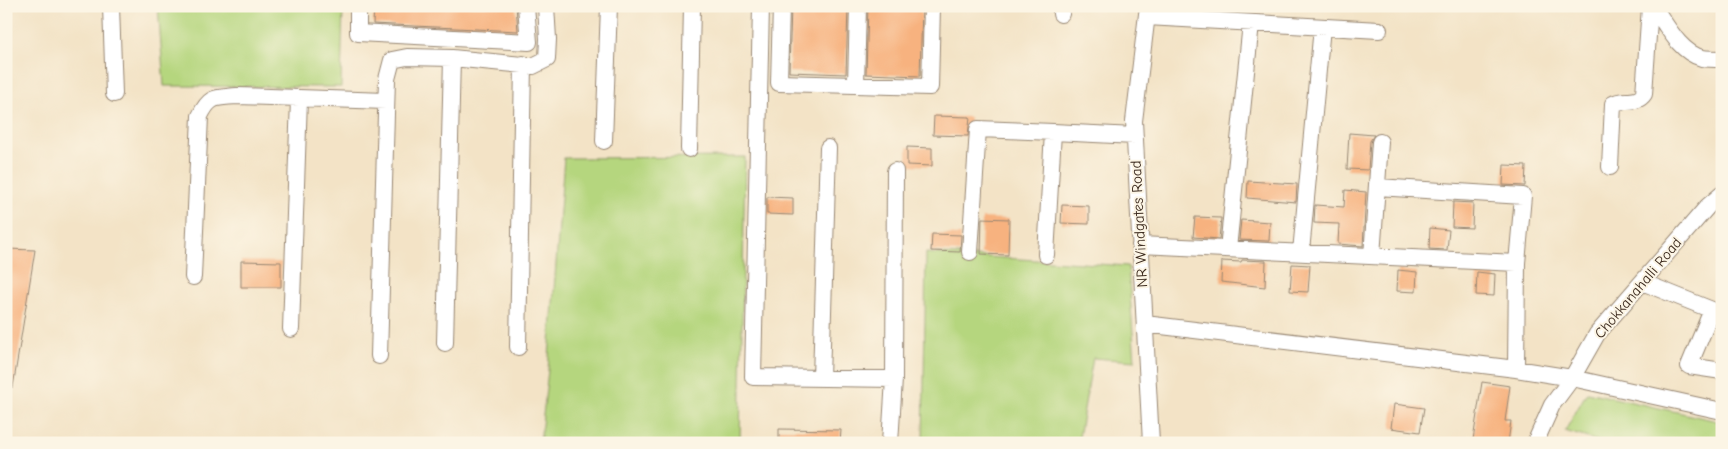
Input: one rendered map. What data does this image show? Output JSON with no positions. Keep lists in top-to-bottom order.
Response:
{
  "streets": {
    "street": ["NR Windgates Road", "Chokkanahalli Road"]
  }
}
